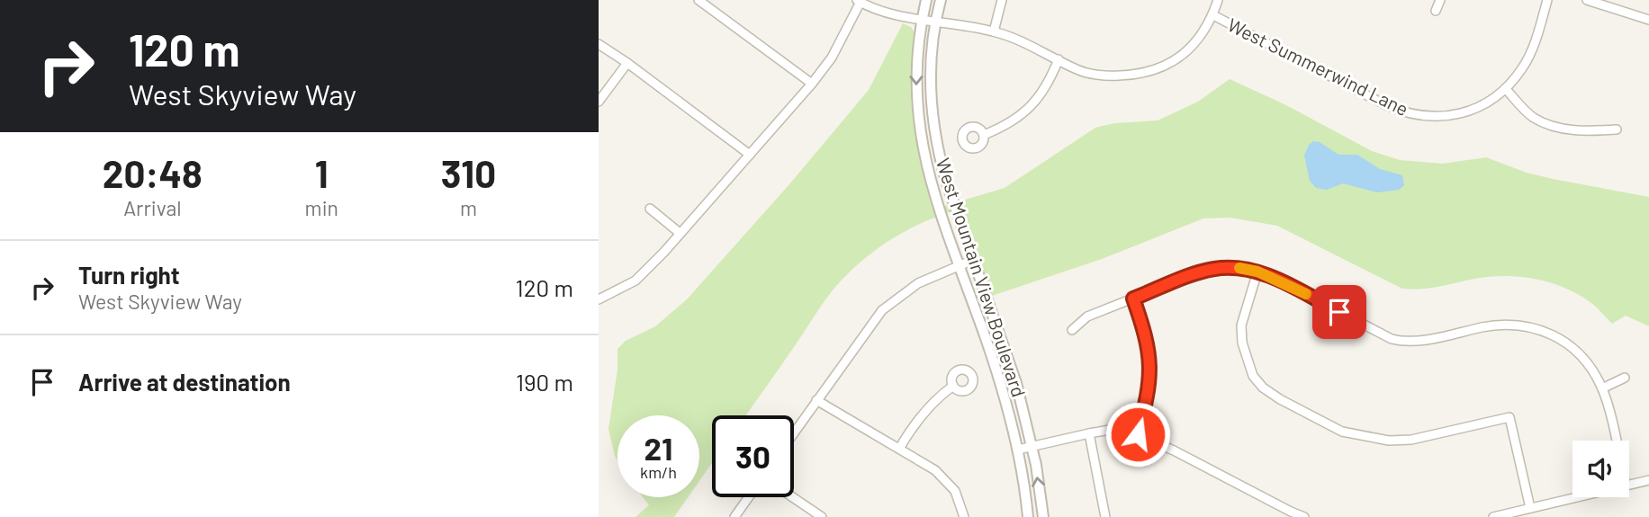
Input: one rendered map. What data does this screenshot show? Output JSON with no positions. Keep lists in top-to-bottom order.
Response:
{
  "streets": {
    "street": ["West Summerwind Lane", "West Mountain View Boulevard"]
  },
  "page": {
    "turn": ["120 m", "West Skyview Way"],
    "eta": [
      "20:48",
      "Arrival",
      "1",
      "min",
      "310",
      "m"
    ],
    "list": [
      {
        "name": "Turn right",
        "note": "West Skyview Way",
        "value": "120 m"
      },
      {
        "name": "Arrive at destination",
        "value": "190 m"
      }
    ],
    "speed": "21 km/h",
    "limit": "30"
  }
}
